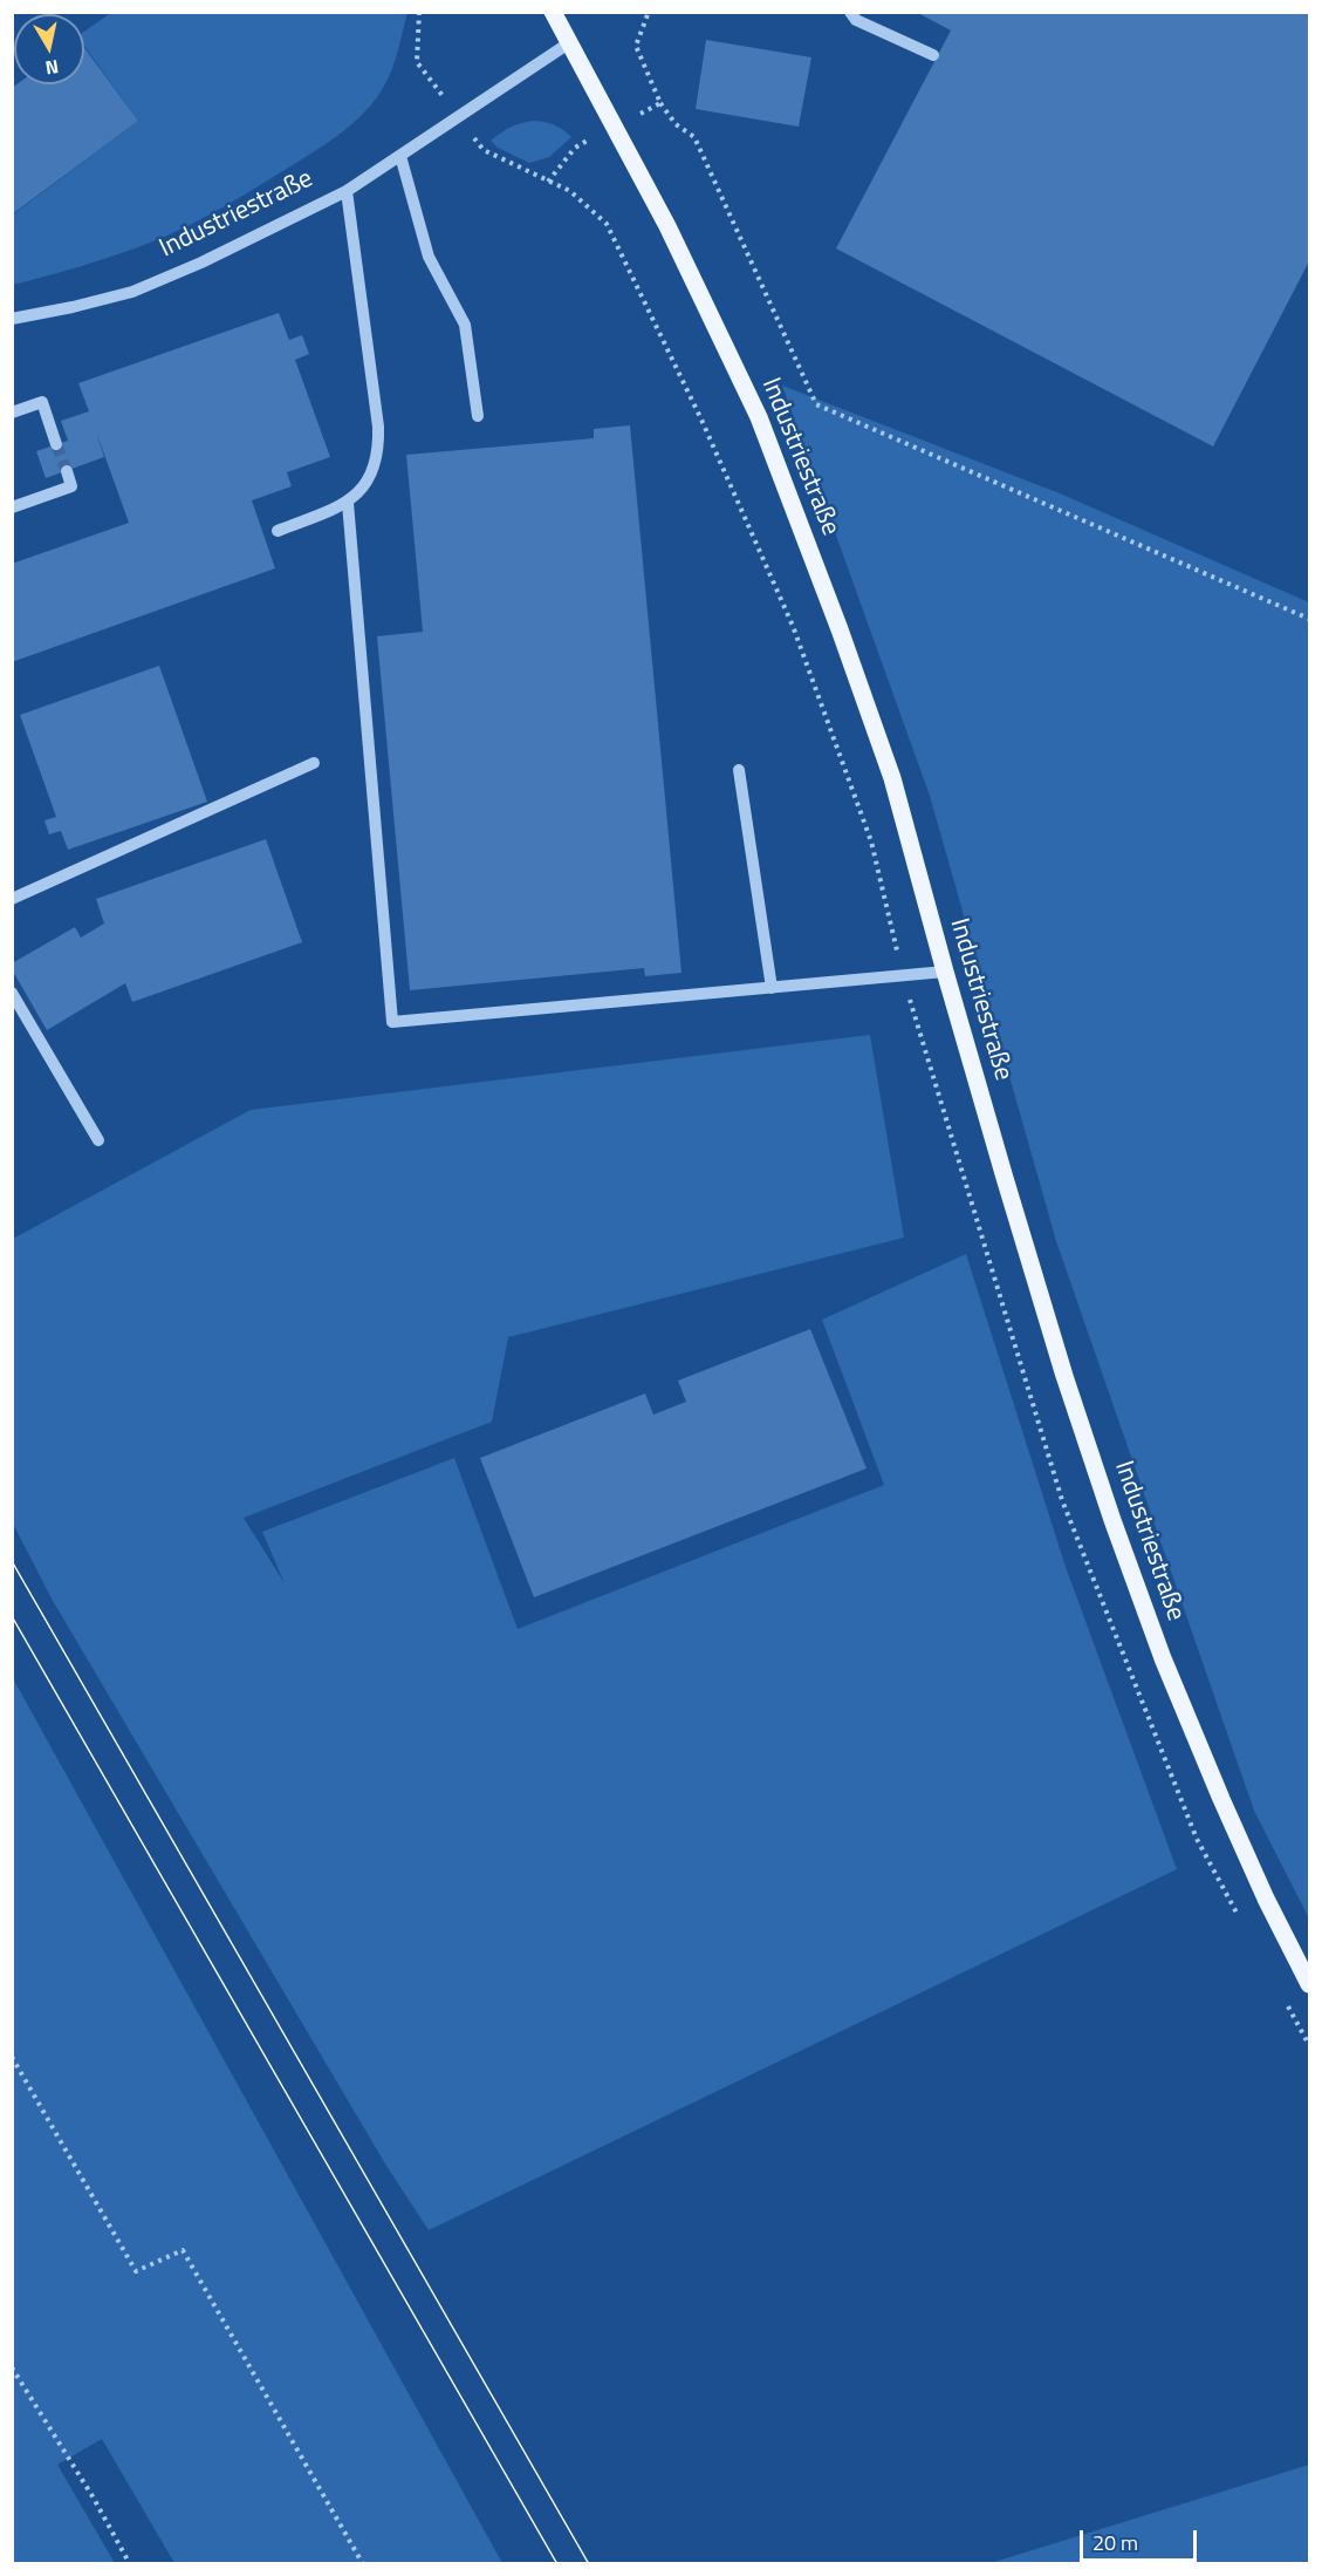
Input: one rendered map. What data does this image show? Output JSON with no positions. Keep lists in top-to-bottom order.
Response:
{
  "streets": {
    "main road": ["Industriestraße"]
  },
  "scale_bar": "20 m",
  "north": "bottom"
}
